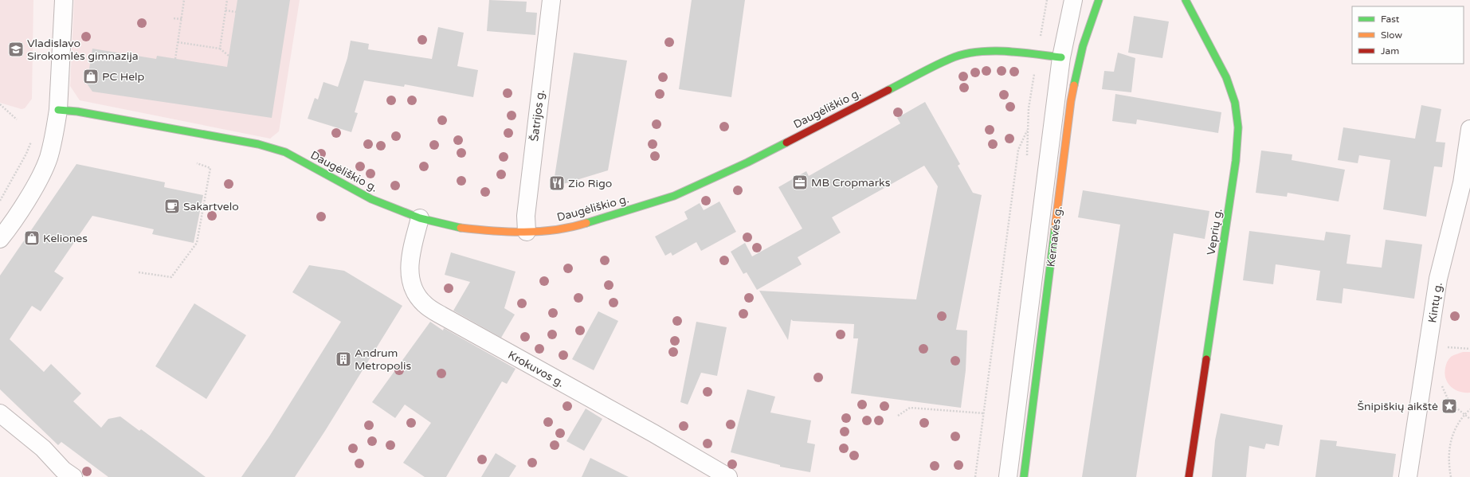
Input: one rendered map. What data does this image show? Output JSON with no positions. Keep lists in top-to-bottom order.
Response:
{
  "streets": {
    "street": [
      "Daugėliškio g.",
      "Šatrijos g.",
      "Veprių g.",
      "Kernavės g.",
      "Kintų g.",
      "Krokuvos g."
    ]
  },
  "crossings": [
    ["Daugėliškio g.", "Šatrijos g."],
    ["Daugėliškio g.", "Kernavės g."],
    ["Daugėliškio g.", "Krokuvos g."]
  ],
  "places": {
    "school or university": ["Vladislavo Sirokomlės gimnazija"],
    "shop": ["PC Help", "Keliones"],
    "office": ["MB Cropmarks"],
    "restaurant": ["Zio Rigo"],
    "cafe": ["Sakartvelo"],
    "building": ["Andrum Metropolis"],
    "place": ["Šnipiškių aikštė"]
  },
  "legend": ["Fast", "Slow", "Jam"]
}
